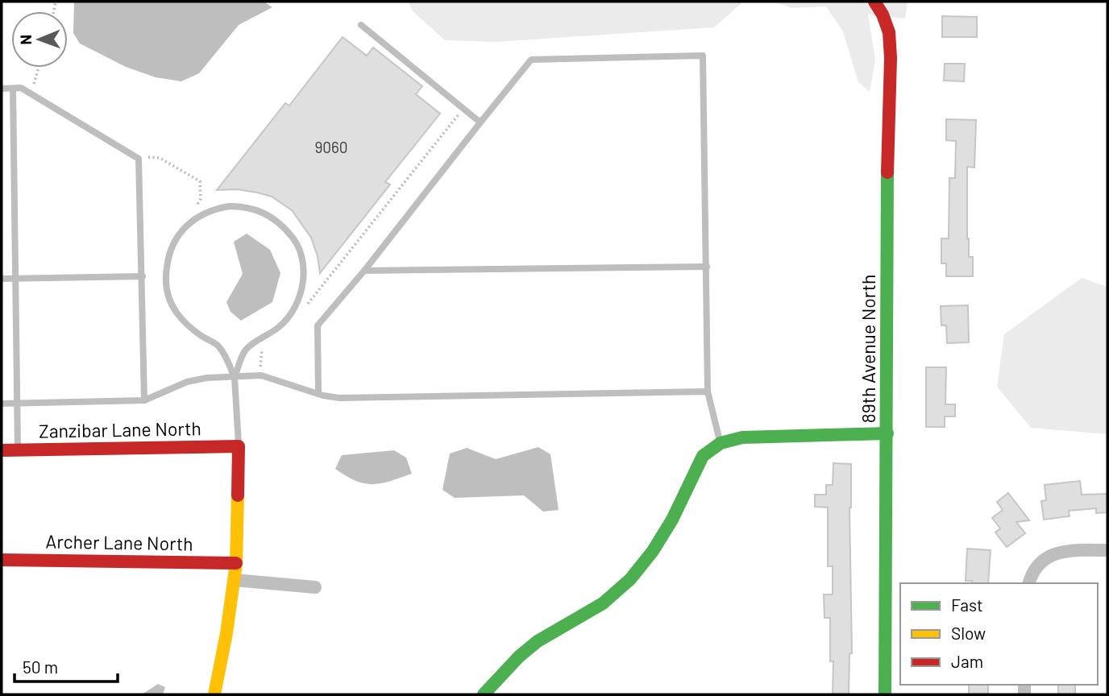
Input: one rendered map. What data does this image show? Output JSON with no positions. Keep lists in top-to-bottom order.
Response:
{
  "streets": {
    "street": ["89th Avenue North", "Zanzibar Lane North", "Archer Lane North"]
  },
  "house_numbers": ["9060"],
  "legend": ["Fast", "Slow", "Jam"],
  "scale_bar": "50 m",
  "north": "left"
}
